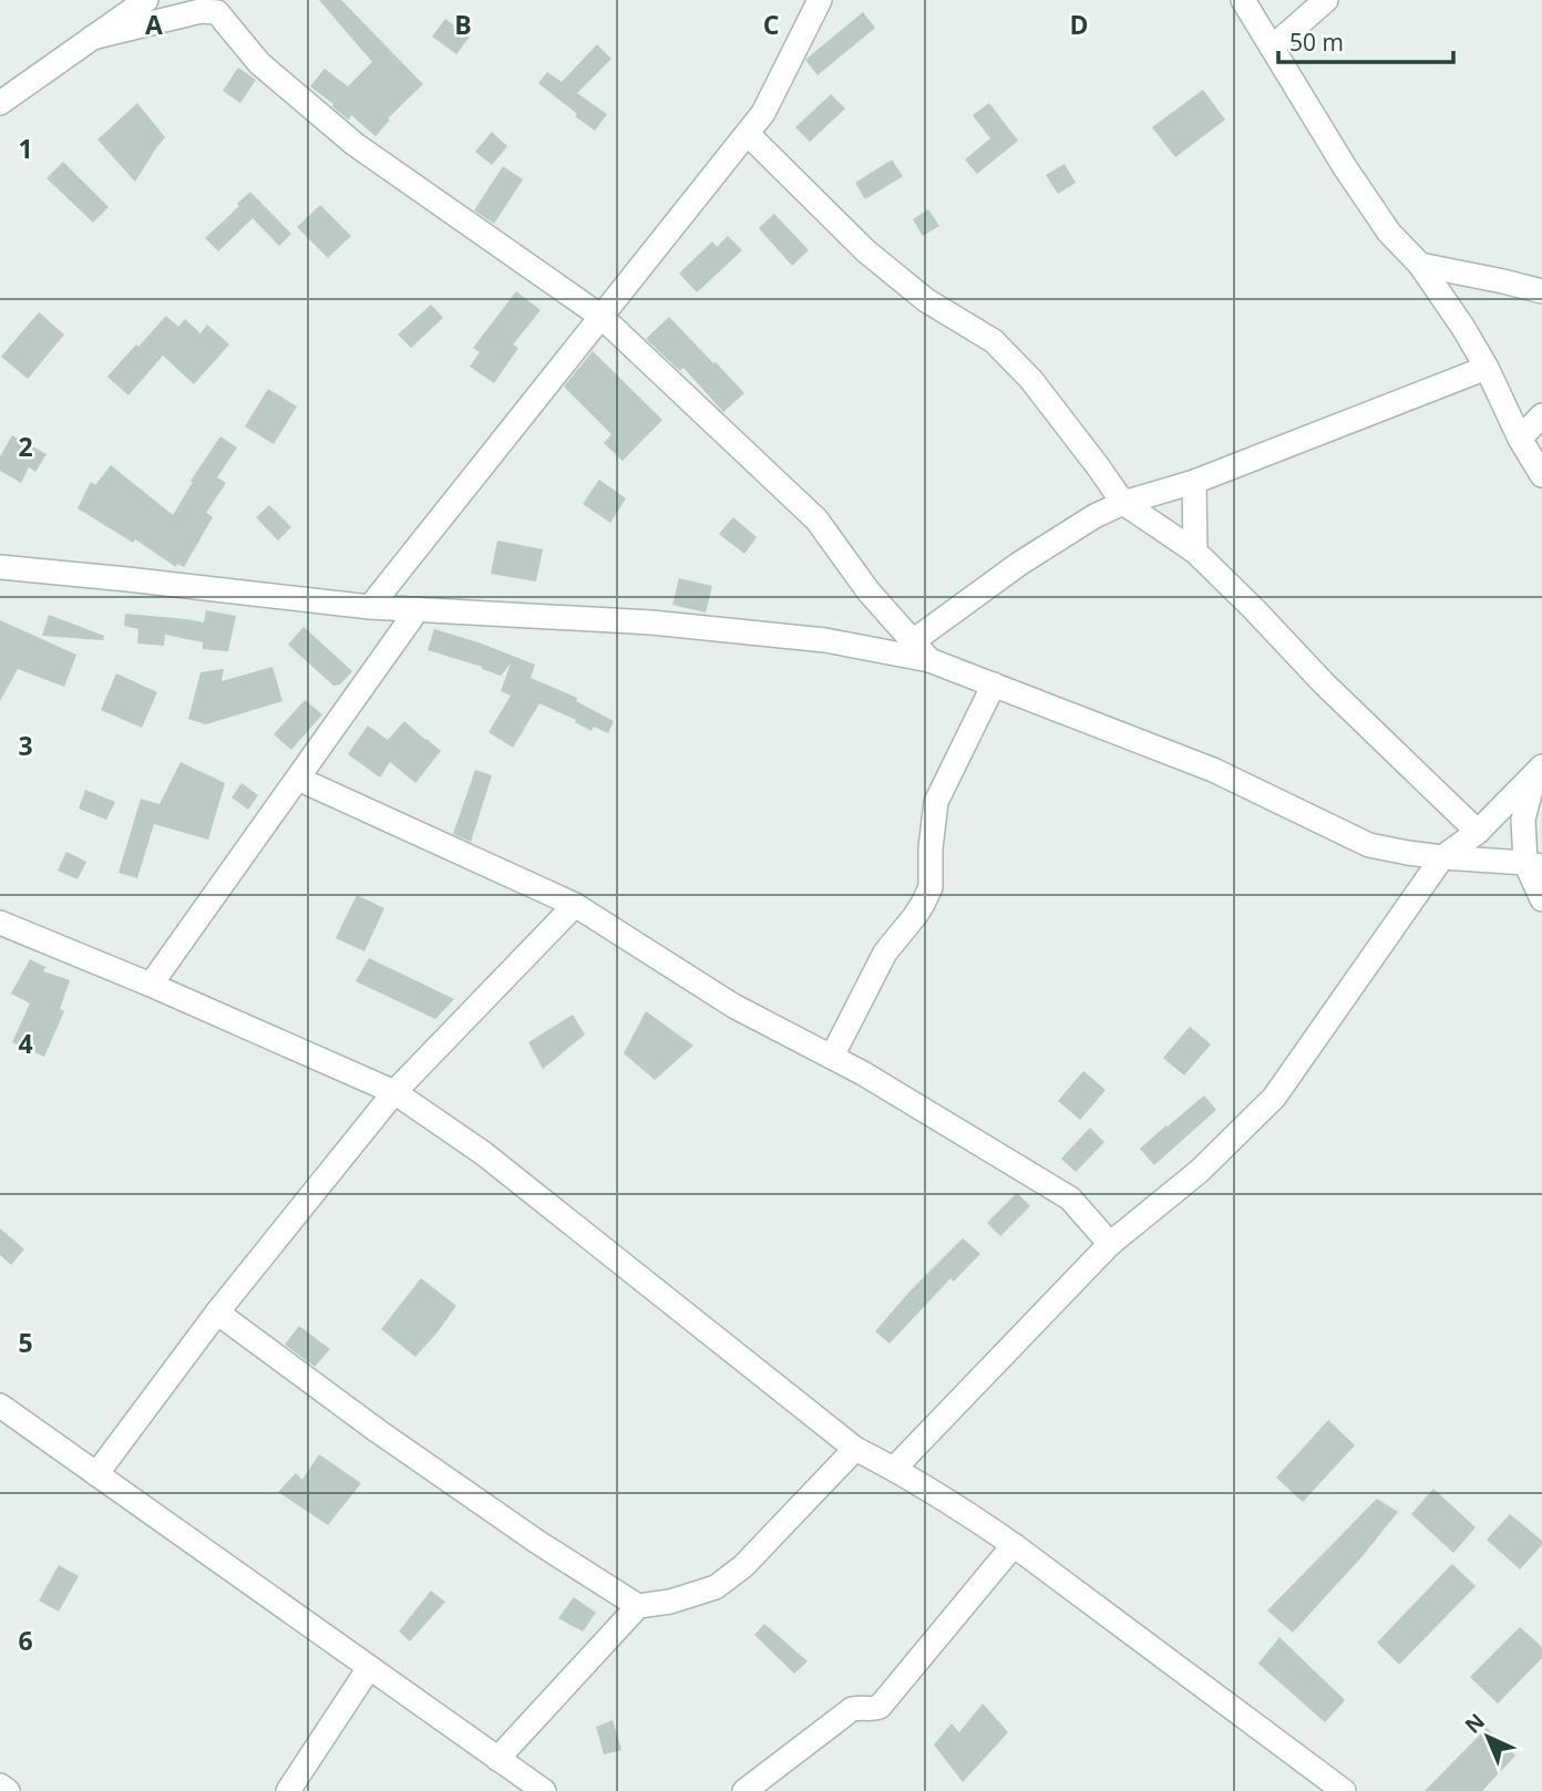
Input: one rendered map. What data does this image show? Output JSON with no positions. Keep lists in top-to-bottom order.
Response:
{
  "scale_bar": "50 m",
  "north": "top left",
  "grid": {
    "columns": [
      "A",
      "B",
      "C",
      "D"
    ],
    "rows": [
      "1",
      "2",
      "3",
      "4",
      "5",
      "6"
    ]
  }
}
